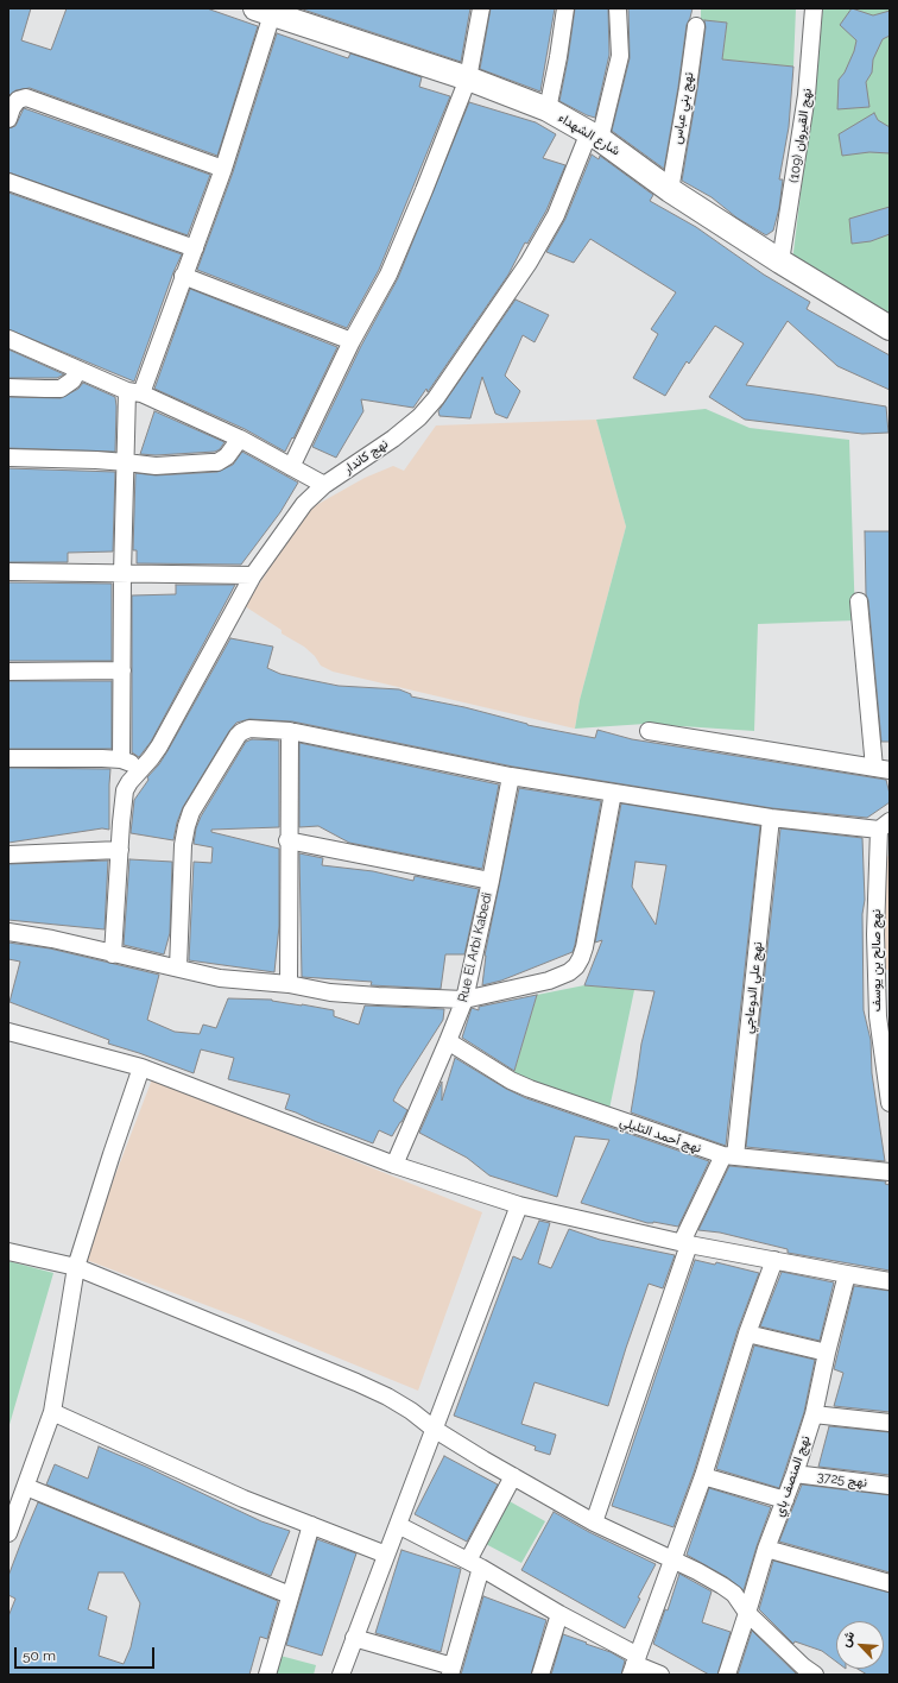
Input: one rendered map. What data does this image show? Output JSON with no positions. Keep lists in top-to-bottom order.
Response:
{
  "streets": {
    "street": [
      "نهج بني عباس",
      "شارع الشهداء",
      "نهج القيروان (109)",
      "نهج كاندار",
      "Rue El Arbi Kabedi",
      "نهج صالح بن يوسف",
      "نهج علي الدوعاجي",
      "نهج أحمد التليلي",
      "نهج المنصف باي",
      "نهج 3725"
    ]
  },
  "crossings": [
    ["نهج بني عباس", "شارع الشهداء"],
    ["شارع الشهداء", "نهج القيروان (109)"],
    ["شارع الشهداء", "نهج كاندار"],
    ["Rue El Arbi Kabedi", "نهج أحمد التليلي"],
    ["نهج علي الدوعاجي", "نهج أحمد التليلي"],
    ["نهج المنصف باي", "نهج 3725"]
  ],
  "scale_bar": "50 m",
  "north": "top left"
}
